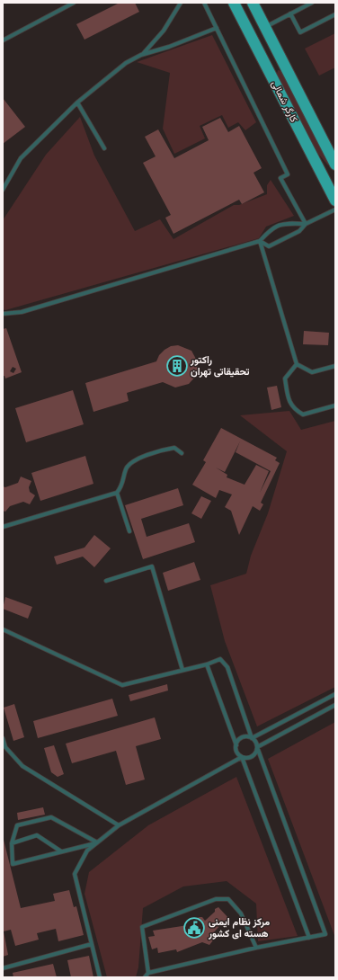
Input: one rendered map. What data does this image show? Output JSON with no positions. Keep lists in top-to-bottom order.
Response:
{
  "streets": {
    "main road": ["کارگر شمالی"]
  },
  "places": {
    "building": ["راکتور تحقیقاتی تهران"],
    "public building": ["مرکز نظام ایمنی هسته ای کشور"]
  }
}
